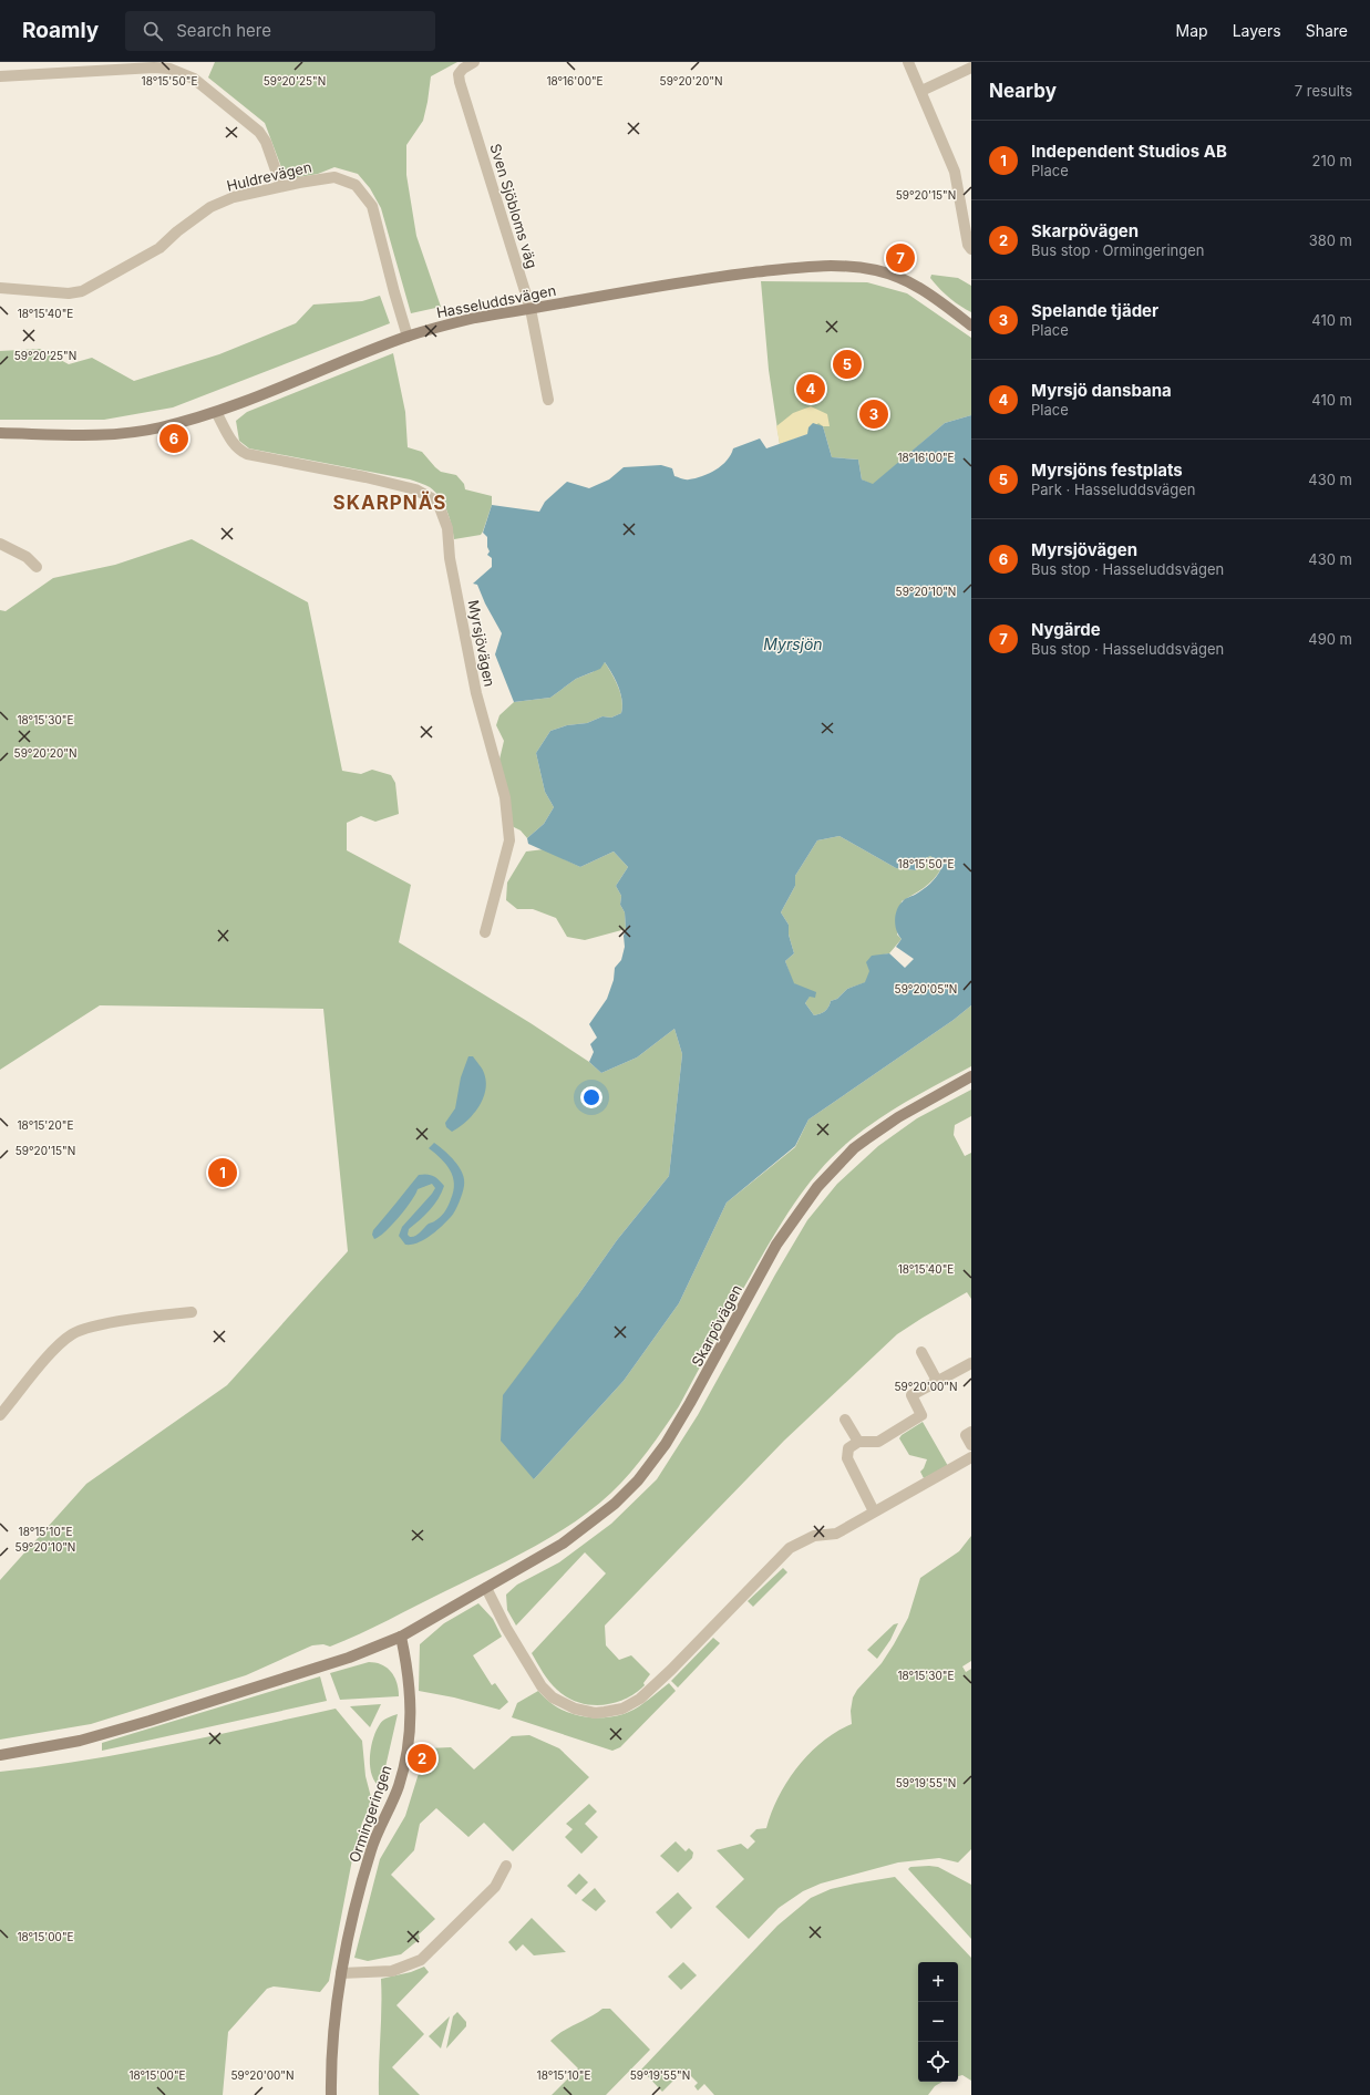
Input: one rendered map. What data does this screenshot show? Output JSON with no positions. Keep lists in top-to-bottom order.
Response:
{
  "streets": {
    "street": [
      "Huldrevägen",
      "Sven Sjöbloms väg",
      "Hasseluddsvägen",
      "Myrsjövägen",
      "Skarpövägen",
      "Ormingeringen"
    ]
  },
  "crossings": [
    ["Huldrevägen", "Hasseluddsvägen"],
    ["Sven Sjöbloms väg", "Hasseluddsvägen"],
    ["Hasseluddsvägen", "Myrsjövägen"],
    ["Skarpövägen", "Ormingeringen"]
  ],
  "districts": ["SKARPNÄS"],
  "water": ["Myrsjön"],
  "page": {
    "header": "Roamly",
    "search": "Search here",
    "nav": ["Map", "Layers", "Share"],
    "heading": ["Nearby", "7 results"],
    "list": [
      {
        "mark": "1",
        "name": "Independent Studios AB",
        "note": "Place",
        "value": "210 m"
      },
      {
        "mark": "2",
        "name": "Skarpövägen",
        "note": "Bus stop · Ormingeringen",
        "value": "380 m"
      },
      {
        "mark": "3",
        "name": "Spelande tjäder",
        "note": "Place",
        "value": "410 m"
      },
      {
        "mark": "4",
        "name": "Myrsjö dansbana",
        "note": "Place",
        "value": "410 m"
      },
      {
        "mark": "5",
        "name": "Myrsjöns festplats",
        "note": "Park · Hasseluddsvägen",
        "value": "430 m"
      },
      {
        "mark": "6",
        "name": "Myrsjövägen",
        "note": "Bus stop · Hasseluddsvägen",
        "value": "430 m"
      },
      {
        "mark": "7",
        "name": "Nygärde",
        "note": "Bus stop · Hasseluddsvägen",
        "value": "490 m"
      }
    ],
    "pins": [
      "7",
      "5",
      "4",
      "3",
      "6",
      "1",
      "2"
    ],
    "map_buttons": ["+", "−"]
  },
  "coordinates": [
    "18°15'50\"E",
    "59°20'25\"N",
    "18°16'00\"E",
    "59°20'20\"N",
    "59°20'15\"N",
    "18°15'40\"E",
    "59°20'10\"N",
    "18°15'30\"E",
    "59°20'05\"N",
    "18°15'20\"E",
    "59°20'00\"N",
    "18°15'10\"E",
    "59°19'55\"N",
    "18°15'00\"E"
  ]
}
